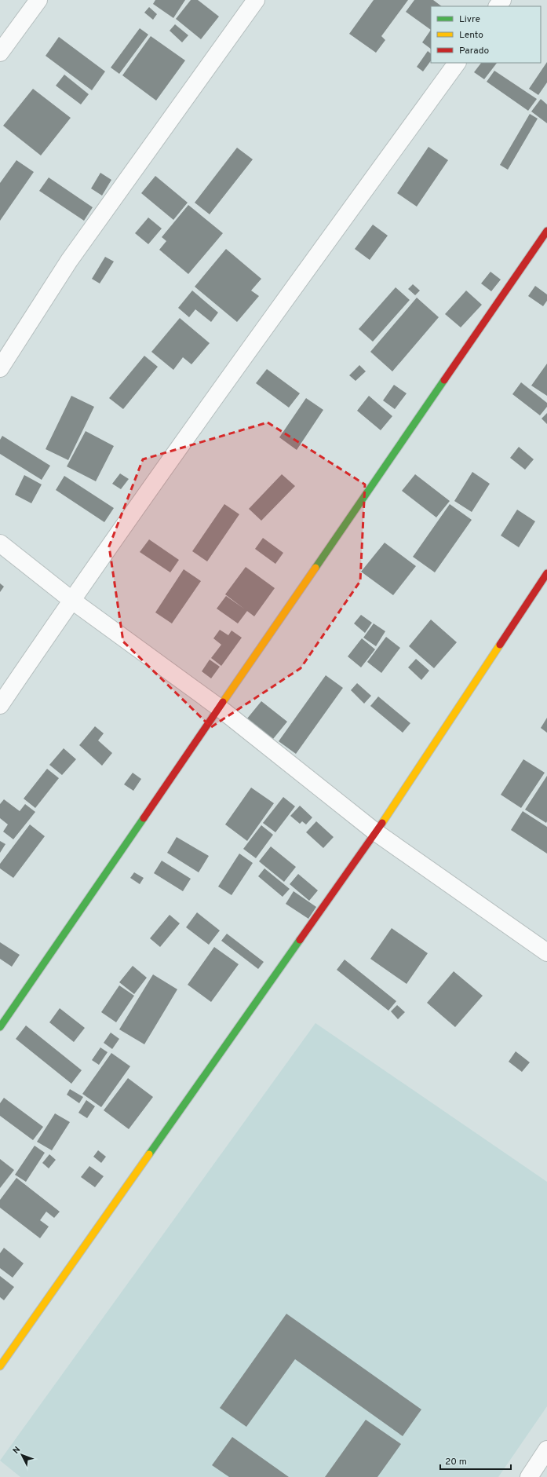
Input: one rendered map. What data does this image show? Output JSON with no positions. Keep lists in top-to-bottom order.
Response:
{
  "legend": ["Livre", "Lento", "Parado"],
  "scale_bar": "20 m",
  "north": "top left"
}
